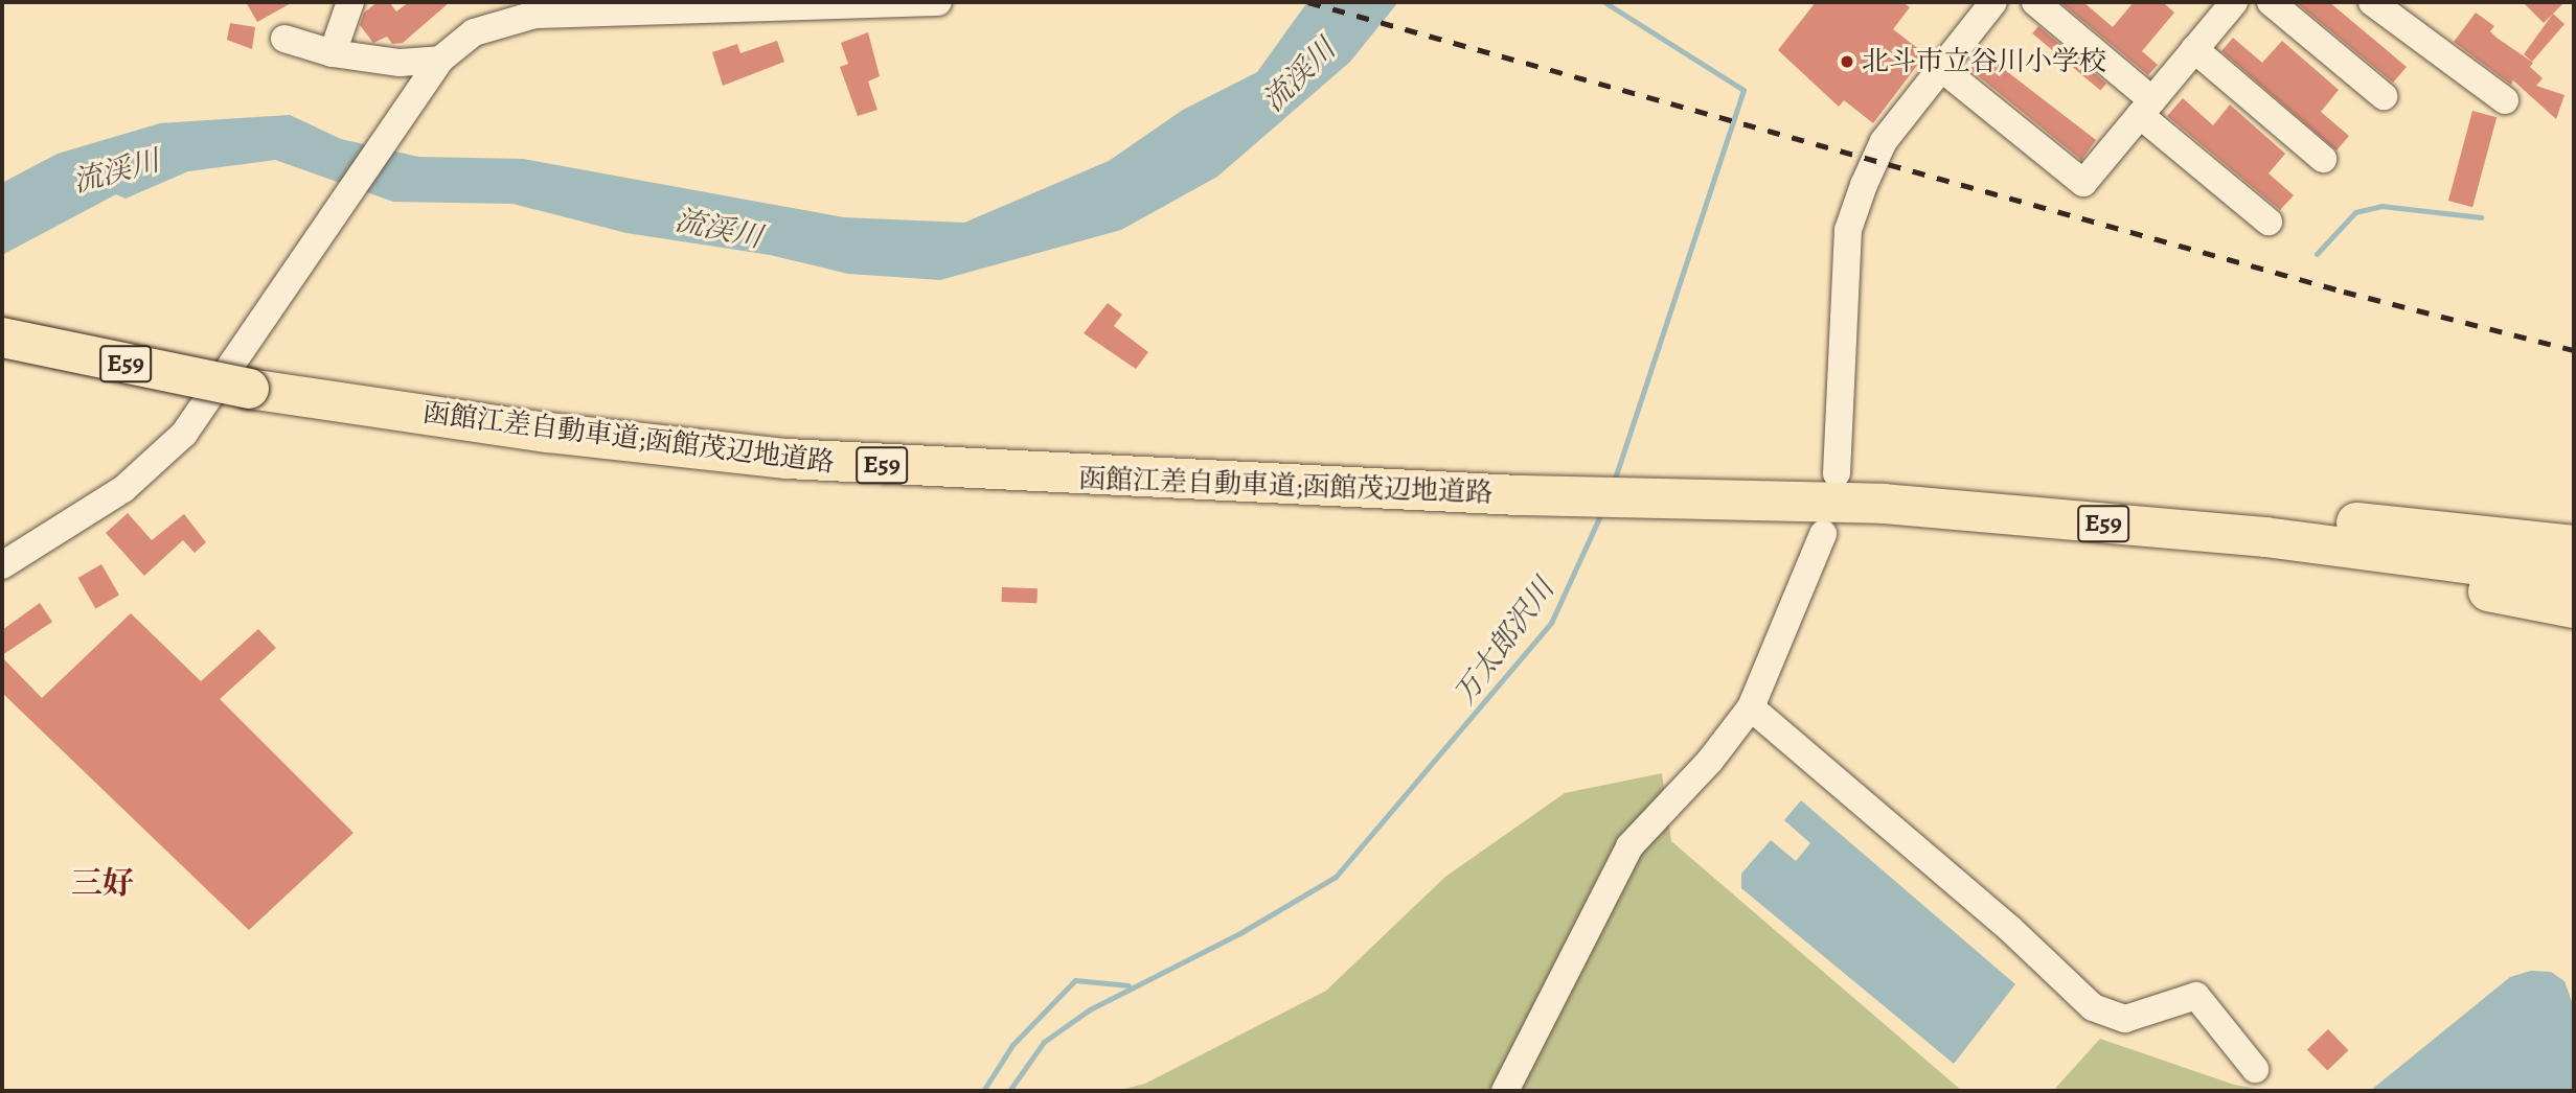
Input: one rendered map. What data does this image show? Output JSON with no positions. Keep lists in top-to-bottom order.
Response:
{
  "streets": {
    "highway": ["E59", "函館江差自動車道;函館茂辺地道路"]
  },
  "districts": ["三好"],
  "water": ["流渓川", "万太郎沢川"],
  "places": ["北斗市立谷川小学校"]
}
